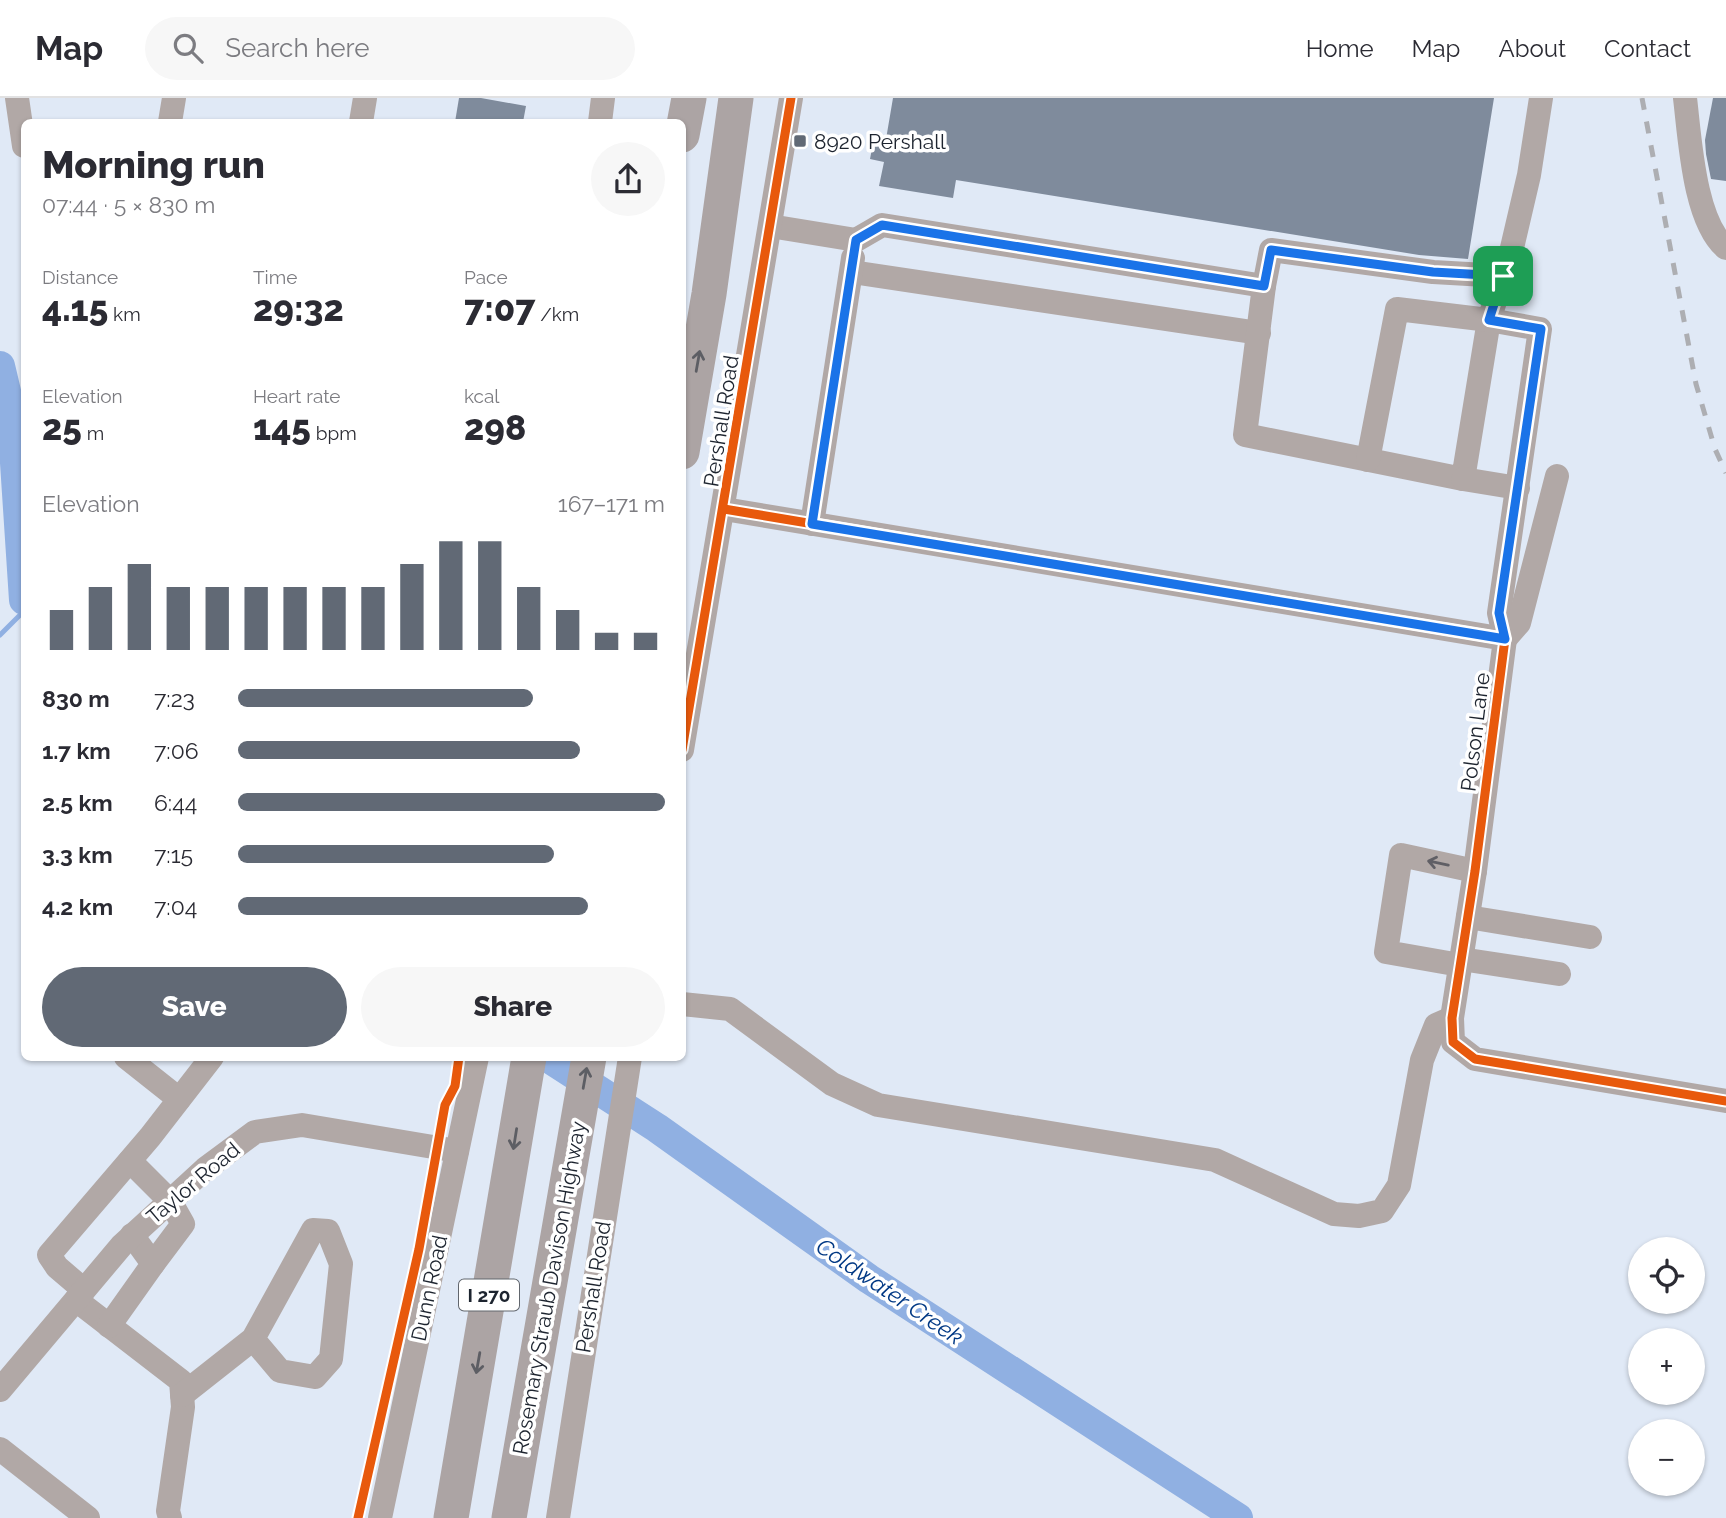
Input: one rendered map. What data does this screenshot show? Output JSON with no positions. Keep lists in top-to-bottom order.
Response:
{
  "streets": {
    "highway": ["Rosemary Straub Davison Highway", "I 270"],
    "street": [
      "Pershall Road",
      "Polson Lane",
      "Taylor Road",
      "Dunn Road"
    ]
  },
  "crossings": [
    ["Taylor Road", "Dunn Road"]
  ],
  "water": ["Coldwater Creek"],
  "places": {
    "transit": ["8920 Pershall"]
  },
  "page": {
    "header": "Map",
    "search": "Search here",
    "nav": [
      "Home",
      "Map",
      "About",
      "Contact"
    ],
    "heading": ["Morning run", "07:44 · 5 × 830 m"],
    "stats": [
      ["Distance", "4.15 km"],
      ["Time", "29:32"],
      ["Pace", "7:07 /km"],
      ["Elevation", "25 m"],
      ["Heart rate", "145 bpm"],
      ["kcal", "298"]
    ],
    "chart": ["Elevation", "167–171 m"],
    "list": [
      {
        "name": "830 m",
        "note": "7:23"
      },
      {
        "name": "1.7 km",
        "note": "7:06"
      },
      {
        "name": "2.5 km",
        "note": "6:44"
      },
      {
        "name": "3.3 km",
        "note": "7:15"
      },
      {
        "name": "4.2 km",
        "note": "7:04"
      }
    ],
    "buttons": ["Save", "Share"],
    "map_buttons": ["+", "−"]
  }
}
